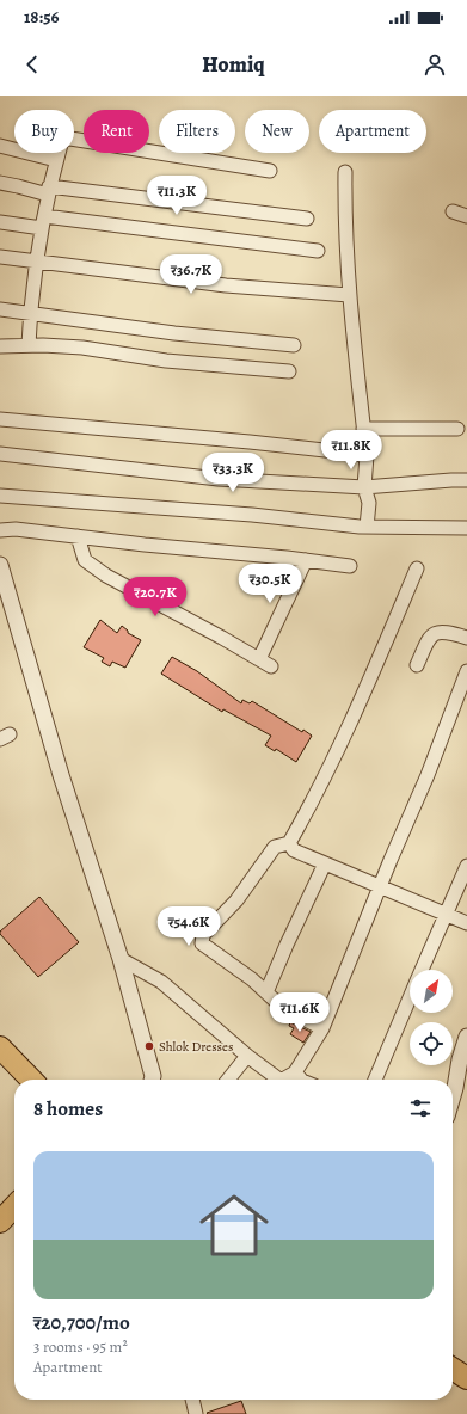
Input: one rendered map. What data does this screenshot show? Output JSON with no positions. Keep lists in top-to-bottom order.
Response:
{
  "places": ["Shlok Dresses"],
  "north": "top right",
  "page": {
    "status": "18:56",
    "header": "Homiq",
    "chip": [
      "Buy",
      "Rent",
      "Filters",
      "New",
      "Apartment"
    ],
    "price": [
      "₹11.3K",
      "₹36.7K",
      "₹11.8K",
      "₹33.3K",
      "₹30.5K",
      "₹20.7K",
      "₹54.6K",
      "₹11.6K"
    ],
    "heading": "8 homes",
    "list": [
      {
        "name": "₹20,700/mo",
        "note": "3 rooms · 95 m² · Apartment"
      }
    ]
  }
}
